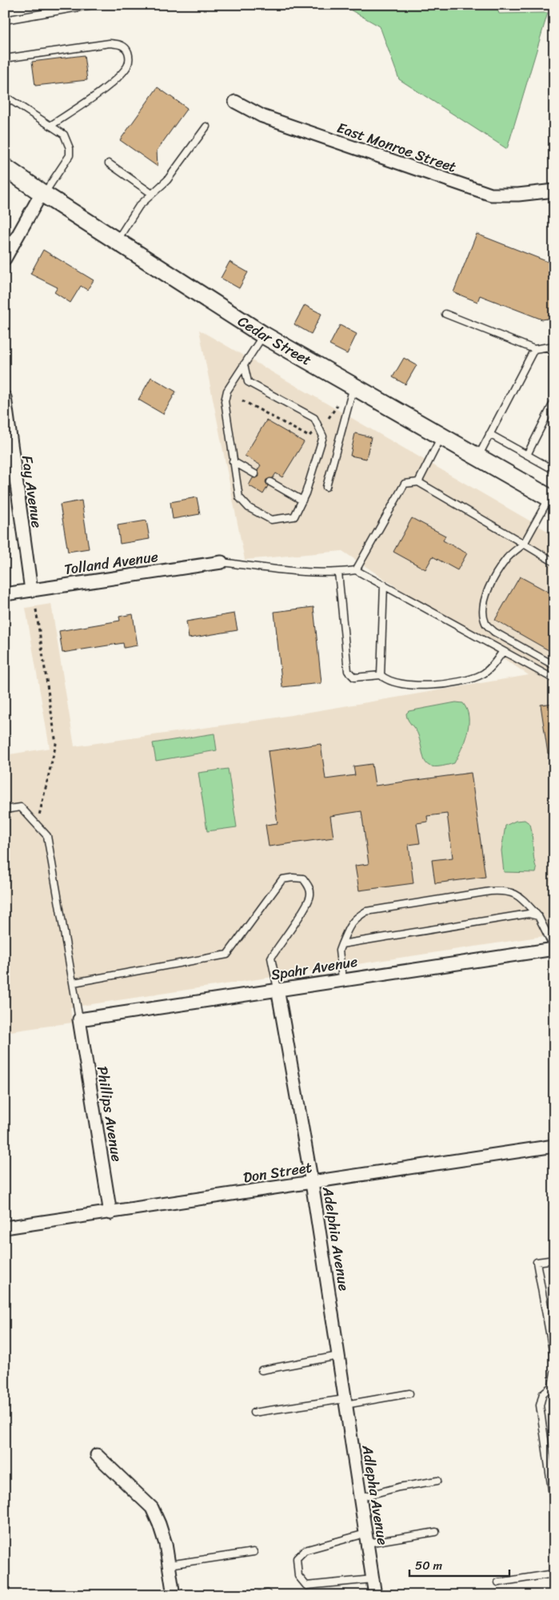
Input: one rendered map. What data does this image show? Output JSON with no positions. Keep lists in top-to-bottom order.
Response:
{
  "streets": {
    "main road": ["Cedar Street"],
    "street": [
      "East Monroe Street",
      "Fay Avenue",
      "Tolland Avenue",
      "Spahr Avenue",
      "Phillips Avenue",
      "Don Street",
      "Adelphia Avenue",
      "Adlepha Avenue"
    ]
  },
  "crossings": [
    ["Fay Avenue", "Tolland Avenue"],
    ["Spahr Avenue", "Phillips Avenue"],
    ["Spahr Avenue", "Adelphia Avenue"],
    ["Phillips Avenue", "Don Street"],
    ["Don Street", "Adelphia Avenue"],
    ["Adelphia Avenue", "Adlepha Avenue"]
  ],
  "scale_bar": "50 m"
}
